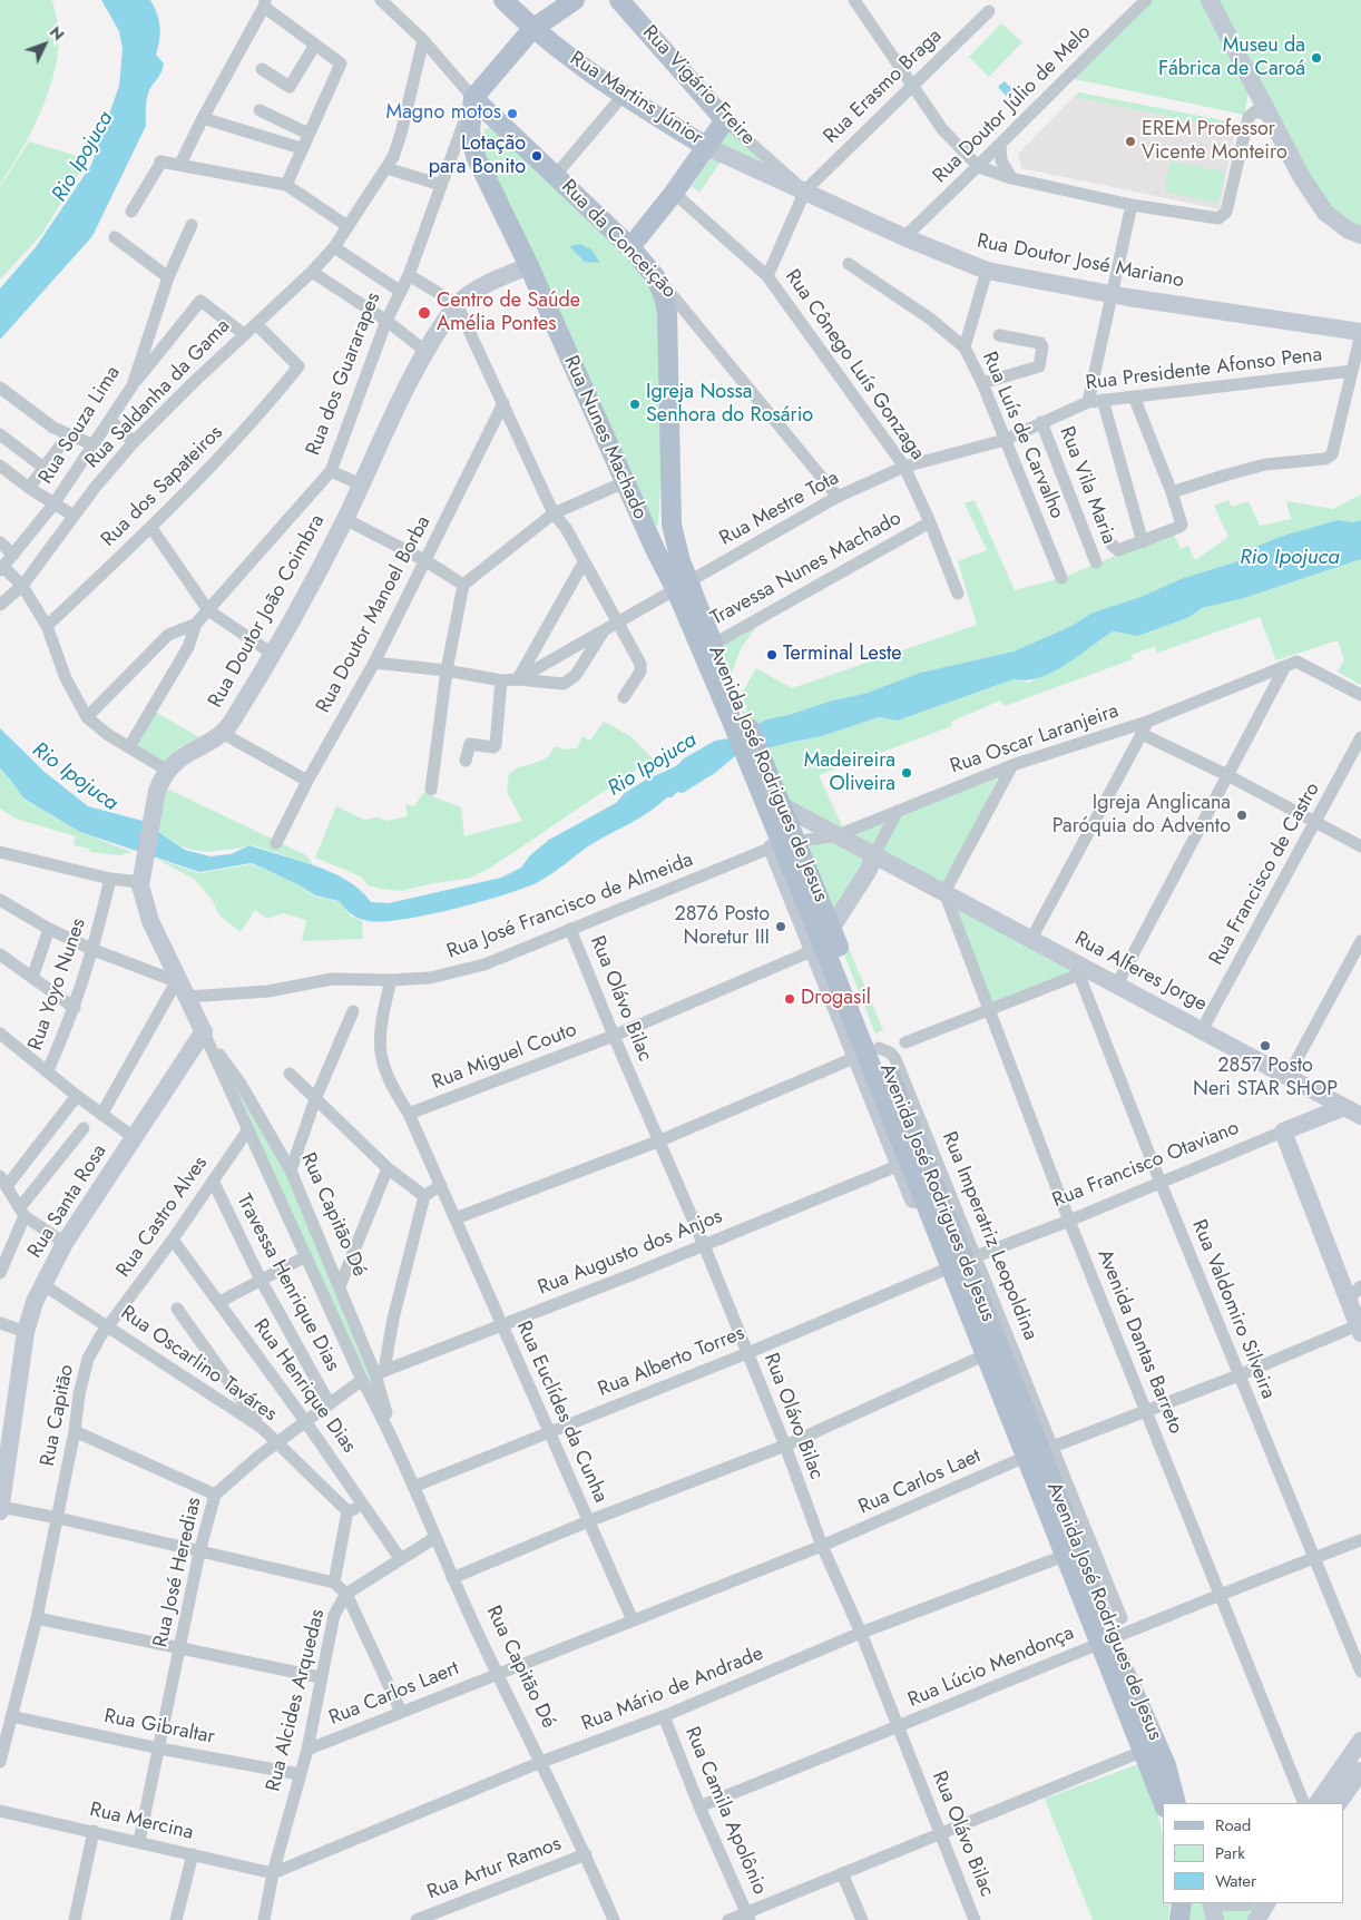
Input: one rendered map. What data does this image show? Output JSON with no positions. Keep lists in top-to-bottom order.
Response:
{
  "streets": {
    "main road": [
      "Rua Vigário Freire",
      "Rua Martins Júnior",
      "Rua da Conceição",
      "Rua Nunes Machado",
      "Avenida José Rodrigues de Jesus"
    ],
    "street": [
      "Rua Erasmo Braga",
      "Rua Doutor Júlio de Melo",
      "Rua Doutor José Mariano",
      "Rua Cônego Luís Gonzaga",
      "Rua Presidente Afonso Pena",
      "Rua dos Guararapes",
      "Rua Saldanha da Gama",
      "Rua Souza Lima",
      "Rua Luís de Carvalho",
      "Rua Vila Maria",
      "Rua dos Sapateiros",
      "Rua Mestre Tota",
      "Travessa Nunes Machado",
      "Rua Doutor João Coimbra",
      "Rua Doutor Manoel Borba",
      "Rua Oscar Laranjeira",
      "Rua Francisco de Castro",
      "Rua José Francisco de Almeida",
      "Rua Alferes Jorge",
      "Rua Yoyo Nunes",
      "Rua Olávo Bilac",
      "Rua Miguel Couto",
      "Rua Francisco Otaviano",
      "Rua Santa Rosa",
      "Rua Capitão Dé",
      "Rua Castro Alves",
      "Rua Augusto dos Anjos",
      "Travessa Henrique Dias",
      "Rua Valdomiro Silveira",
      "Avenida Dantas Barreto",
      "Rua Alberto Torres",
      "Rua Oscarlino Taváres",
      "Rua Henrique Dias",
      "Rua Euclídes da Cunha",
      "Rua Capitão",
      "Rua Carlos Laet",
      "Rua José Heredias",
      "Rua Lúcio Mendonça",
      "Rua Mário de Andrade",
      "Rua Carlos Laert",
      "Rua Alcides Arquedas",
      "Rua Gibraltar",
      "Rua Camila Apolônio",
      "Rua Mercina",
      "Rua Artur Ramos"
    ]
  },
  "crossings": [
    ["Rua Vigário Freire", "Rua Erasmo Braga"],
    ["Rua Vigário Freire", "Rua Martins Júnior"],
    ["Rua Vigário Freire", "Rua Doutor José Mariano"],
    ["Rua Erasmo Braga", "Rua Martins Júnior"],
    ["Rua Erasmo Braga", "Rua Doutor José Mariano"],
    ["Rua Martins Júnior", "Rua Doutor José Mariano"],
    ["Rua Doutor Júlio de Melo", "Rua Doutor José Mariano"],
    ["Rua da Conceição", "Rua dos Guararapes"],
    ["Rua da Conceição", "Rua Saldanha da Gama"],
    ["Rua da Conceição", "Rua Nunes Machado"],
    ["Rua da Conceição", "Rua Mestre Tota"],
    ["Rua Cônego Luís Gonzaga", "Rua Presidente Afonso Pena"],
    ["Rua Cônego Luís Gonzaga", "Rua Mestre Tota"],
    ["Rua Cônego Luís Gonzaga", "Travessa Nunes Machado"],
    ["Rua Presidente Afonso Pena", "Rua Luís de Carvalho"],
    ["Rua Presidente Afonso Pena", "Rua Vila Maria"],
    ["Rua Presidente Afonso Pena", "Rua Mestre Tota"],
    ["Rua dos Guararapes", "Rua Nunes Machado"],
    ["Rua Saldanha da Gama", "Rua dos Sapateiros"],
    ["Rua Nunes Machado", "Rua Mestre Tota"],
    ["Rua Nunes Machado", "Avenida José Rodrigues de Jesus"],
    ["Rua Mestre Tota", "Avenida José Rodrigues de Jesus"],
    ["Travessa Nunes Machado", "Avenida José Rodrigues de Jesus"],
    ["Rua Doutor João Coimbra", "Rua Capitão Dé"],
    ["Rua Oscar Laranjeira", "Avenida José Rodrigues de Jesus"],
    ["Rua Oscar Laranjeira", "Rua José Francisco de Almeida"],
    ["Avenida José Rodrigues de Jesus", "Rua José Francisco de Almeida"],
    ["Avenida José Rodrigues de Jesus", "Rua Miguel Couto"],
    ["Avenida José Rodrigues de Jesus", "Rua Francisco Otaviano"],
    ["Avenida José Rodrigues de Jesus", "Rua Augusto dos Anjos"],
    ["Avenida José Rodrigues de Jesus", "Rua Alberto Torres"],
    ["Avenida José Rodrigues de Jesus", "Rua Carlos Laet"],
    ["Avenida José Rodrigues de Jesus", "Rua Lúcio Mendonça"],
    ["Avenida José Rodrigues de Jesus", "Rua Mário de Andrade"],
    ["Rua Francisco de Castro", "Rua Alferes Jorge"],
    ["Rua José Francisco de Almeida", "Rua Olávo Bilac"],
    ["Rua José Francisco de Almeida", "Rua Capitão Dé"],
    ["Rua José Francisco de Almeida", "Rua Euclídes da Cunha"],
    ["Rua Alferes Jorge", "Rua Francisco Otaviano"],
    ["Rua Alferes Jorge", "Rua Valdomiro Silveira"],
    ["Rua Alferes Jorge", "Avenida Dantas Barreto"],
    ["Rua Olávo Bilac", "Rua Miguel Couto"],
    ["Rua Olávo Bilac", "Rua Augusto dos Anjos"],
    ["Rua Olávo Bilac", "Rua Alberto Torres"],
    ["Rua Olávo Bilac", "Rua Carlos Laet"],
    ["Rua Olávo Bilac", "Rua Lúcio Mendonça"],
    ["Rua Olávo Bilac", "Rua Mário de Andrade"],
    ["Rua Miguel Couto", "Rua Euclídes da Cunha"],
    ["Rua Francisco Otaviano", "Rua Valdomiro Silveira"],
    ["Rua Francisco Otaviano", "Avenida Dantas Barreto"],
    ["Rua Santa Rosa", "Rua Capitão Dé"],
    ["Rua Santa Rosa", "Rua Oscarlino Taváres"],
    ["Rua Capitão Dé", "Rua Castro Alves"],
    ["Rua Capitão Dé", "Rua Augusto dos Anjos"],
    ["Rua Capitão Dé", "Rua Alberto Torres"],
    ["Rua Capitão Dé", "Rua Carlos Laet"],
    ["Rua Capitão Dé", "Rua José Heredias"],
    ["Rua Capitão Dé", "Rua Mário de Andrade"],
    ["Rua Capitão Dé", "Rua Carlos Laert"],
    ["Rua Capitão Dé", "Rua Alcides Arquedas"],
    ["Rua Capitão Dé", "Rua Artur Ramos"],
    ["Rua Castro Alves", "Travessa Henrique Dias"],
    ["Rua Castro Alves", "Rua Oscarlino Taváres"],
    ["Rua Castro Alves", "Rua Henrique Dias"],
    ["Rua Castro Alves", "Rua Capitão"],
    ["Rua Augusto dos Anjos", "Rua Euclídes da Cunha"],
    ["Travessa Henrique Dias", "Rua José Heredias"],
    ["Rua Valdomiro Silveira", "Rua Carlos Laet"],
    ["Rua Valdomiro Silveira", "Rua Lúcio Mendonça"],
    ["Avenida Dantas Barreto", "Rua Carlos Laet"],
    ["Avenida Dantas Barreto", "Rua Lúcio Mendonça"],
    ["Rua Alberto Torres", "Rua Euclídes da Cunha"],
    ["Rua Oscarlino Taváres", "Rua Capitão"],
    ["Rua Oscarlino Taváres", "Rua José Heredias"],
    ["Rua Henrique Dias", "Rua José Heredias"],
    ["Rua Henrique Dias", "Rua Alcides Arquedas"],
    ["Rua Euclídes da Cunha", "Rua Carlos Laet"],
    ["Rua Capitão", "Rua Gibraltar"],
    ["Rua Carlos Laet", "Rua Carlos Laert"],
    ["Rua José Heredias", "Rua Gibraltar"],
    ["Rua José Heredias", "Rua Mercina"],
    ["Rua Lúcio Mendonça", "Rua Camila Apolônio"],
    ["Rua Mário de Andrade", "Rua Alcides Arquedas"],
    ["Rua Mário de Andrade", "Rua Camila Apolônio"],
    ["Rua Mário de Andrade", "Rua Mercina"],
    ["Rua Carlos Laert", "Rua Alcides Arquedas"],
    ["Rua Alcides Arquedas", "Rua Gibraltar"],
    ["Rua Alcides Arquedas", "Rua Mercina"]
  ],
  "water": ["Rio Ipojuca"],
  "places": [
    "Museu da Fábrica de Caroá",
    "Magno motos",
    "EREM Professor Vicente Monteiro",
    "Lotação para Bonito",
    "Centro de Saúde Amélia Pontes",
    "Igreja Nossa Senhora do Rosário",
    "Terminal Leste",
    "Madeireira Oliveira",
    "Igreja Anglicana Paróquia do Advento",
    "2876 Posto Noretur III",
    "Drogasil",
    "2857 Posto Neri STAR SHOP"
  ],
  "legend": ["Road", "Park", "Water"],
  "north": "top right"
}
